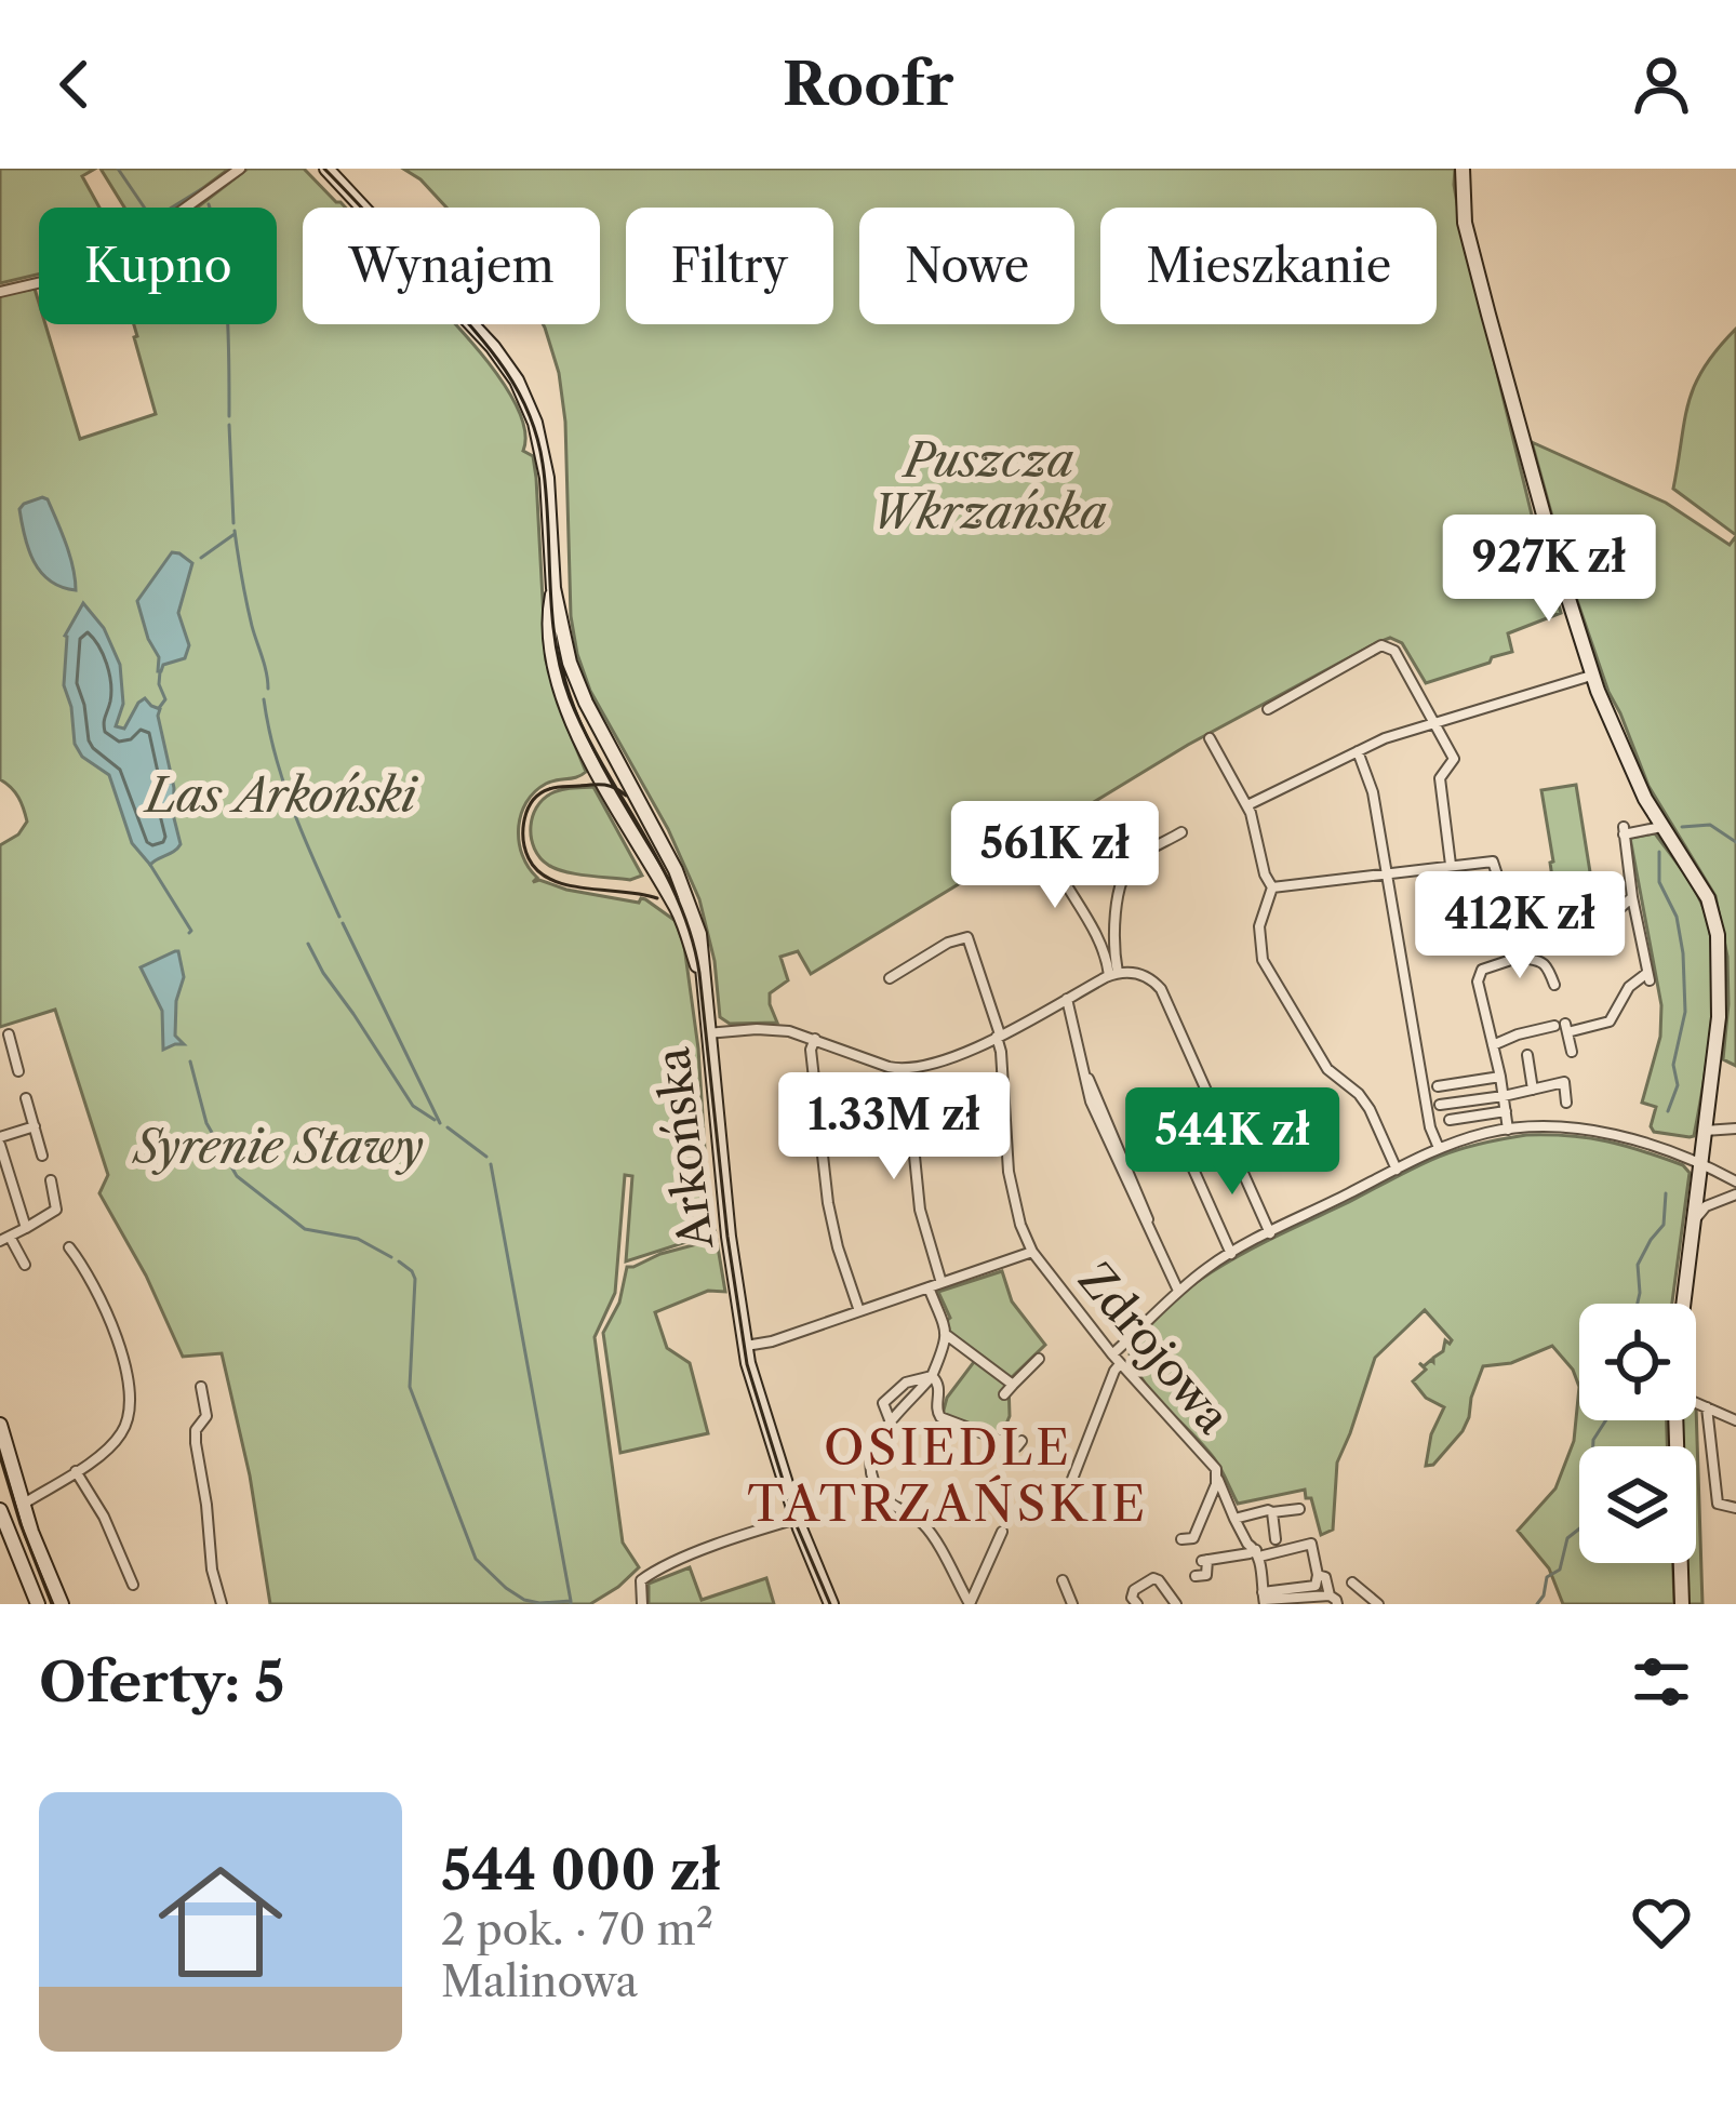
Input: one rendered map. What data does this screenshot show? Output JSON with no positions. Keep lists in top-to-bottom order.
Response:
{
  "streets": {
    "street": ["Arkońska", "Zdrojowa"]
  },
  "districts": ["OSIEDLE TATRZAŃSKIE"],
  "parks": ["Puszcza Wkrzańska", "Las Arkoński", "Syrenie Stawy"],
  "page": {
    "header": "Roofr",
    "chip": [
      "Kupno",
      "Wynajem",
      "Filtry",
      "Nowe",
      "Mieszkanie"
    ],
    "price": [
      "927K zł",
      "561K zł",
      "412K zł",
      "1.33M zł",
      "544K zł"
    ],
    "heading": "Oferty: 5",
    "list": [
      {
        "name": "544 000 zł",
        "note": "2 pok. · 70 m² · Malinowa"
      }
    ]
  }
}
